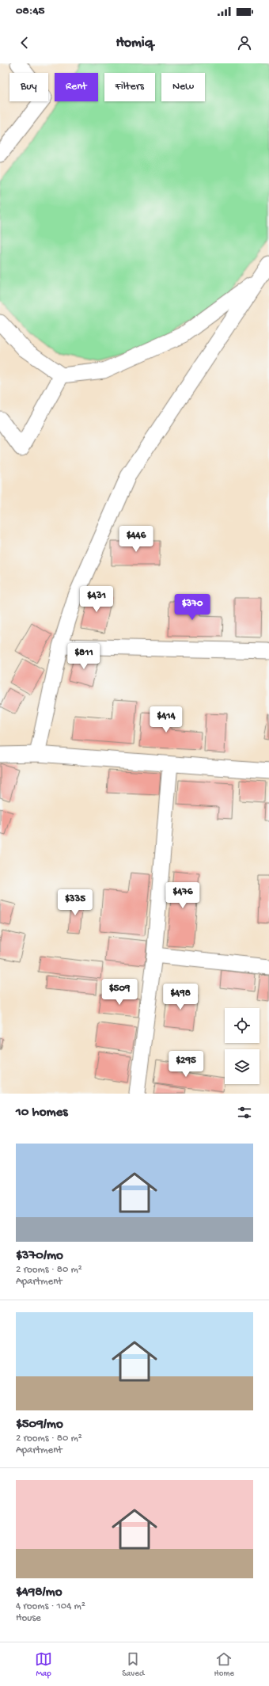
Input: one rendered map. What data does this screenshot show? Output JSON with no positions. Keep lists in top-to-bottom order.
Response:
{
  "page": {
    "status": "08:45",
    "header": "Homiq",
    "chip": [
      "Buy",
      "Rent",
      "Filters",
      "New"
    ],
    "price": [
      "$446",
      "$431",
      "$370",
      "$811",
      "$414",
      "$476",
      "$335",
      "$509",
      "$498",
      "$295"
    ],
    "heading": "10 homes",
    "list": [
      {
        "name": "$370/mo",
        "note": "2 rooms · 80 m² · Apartment"
      },
      {
        "name": "$509/mo",
        "note": "2 rooms · 80 m² · Apartment"
      },
      {
        "name": "$498/mo",
        "note": "4 rooms · 104 m² · House"
      }
    ],
    "tabs": ["Map", "Saved", "Home"]
  }
}
